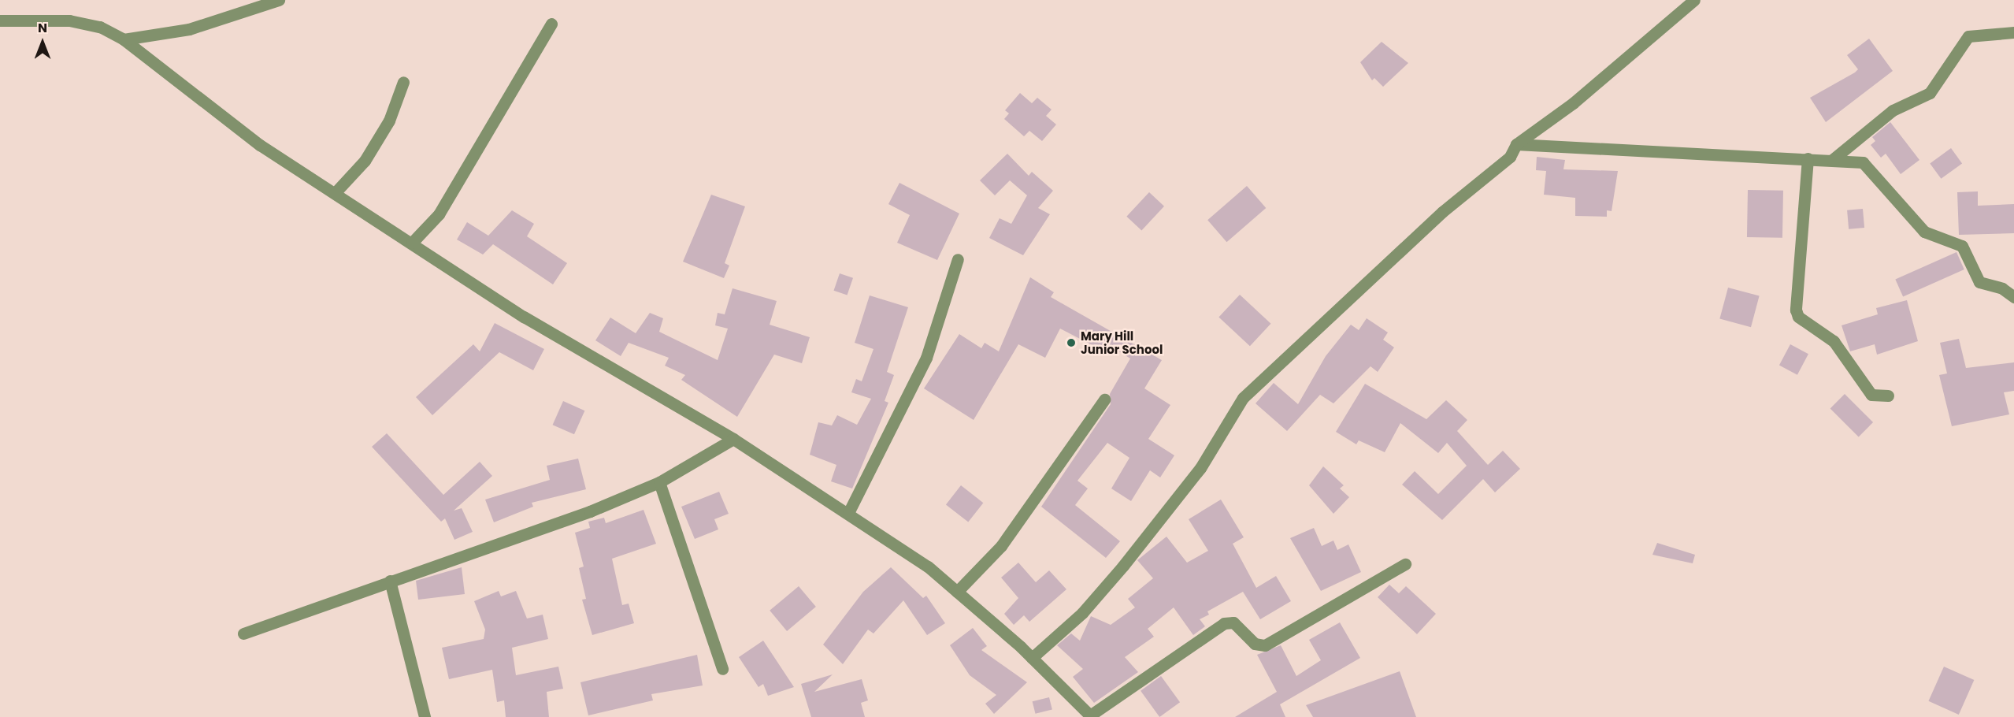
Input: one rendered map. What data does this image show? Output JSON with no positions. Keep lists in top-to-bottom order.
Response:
{
  "places": ["Mary Hill Junior School"],
  "north": "top"
}
